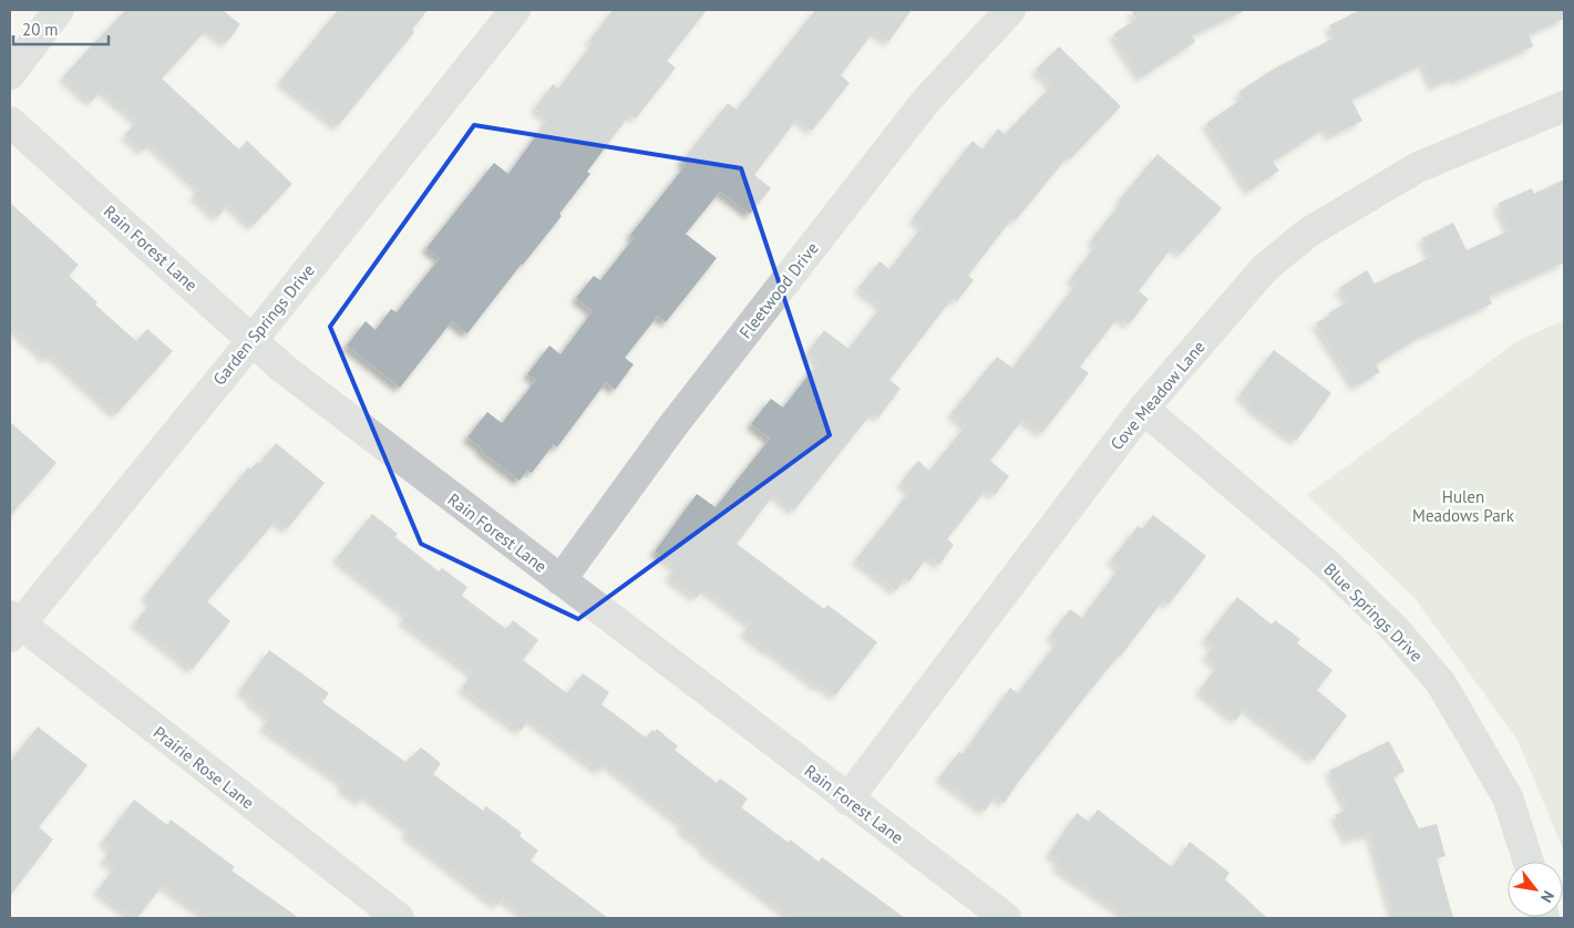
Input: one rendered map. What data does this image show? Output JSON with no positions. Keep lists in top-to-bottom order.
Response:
{
  "streets": {
    "street": [
      "Rain Forest Lane",
      "Fleetwood Drive",
      "Garden Springs Drive",
      "Cove Meadow Lane",
      "Blue Springs Drive",
      "Prairie Rose Lane"
    ]
  },
  "crossings": [
    ["Rain Forest Lane", "Fleetwood Drive"],
    ["Rain Forest Lane", "Garden Springs Drive"],
    ["Rain Forest Lane", "Cove Meadow Lane"],
    ["Garden Springs Drive", "Prairie Rose Lane"],
    ["Cove Meadow Lane", "Blue Springs Drive"]
  ],
  "parks": ["Hulen Meadows Park"],
  "scale_bar": "20 m",
  "north": "bottom right"
}
